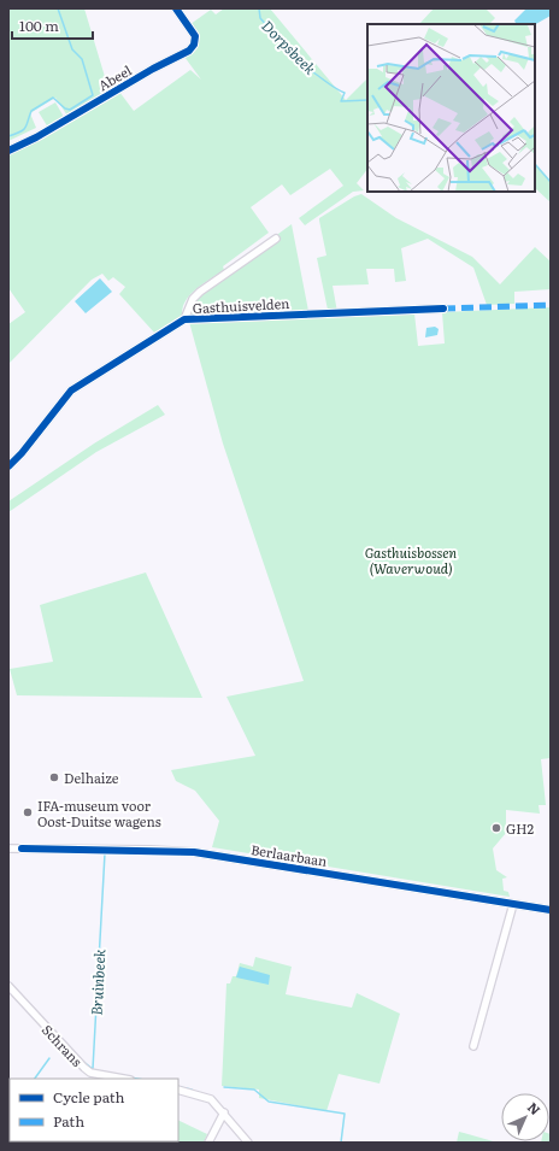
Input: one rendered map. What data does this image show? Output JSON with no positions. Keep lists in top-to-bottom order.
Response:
{
  "streets": {
    "street": [
      "Abeel",
      "Gasthuisvelden",
      "Berlaarbaan",
      "Schrans"
    ]
  },
  "water": ["Dorpsbeek", "Bruinbeek"],
  "parks": ["Gasthuisbossen (Waverwoud)"],
  "places": ["Delhaize", "IFA-museum voor Oost-Duitse wagens", "GH2"],
  "legend": ["Cycle path", "Path"],
  "scale_bar": "100 m",
  "north": "top right"
}
